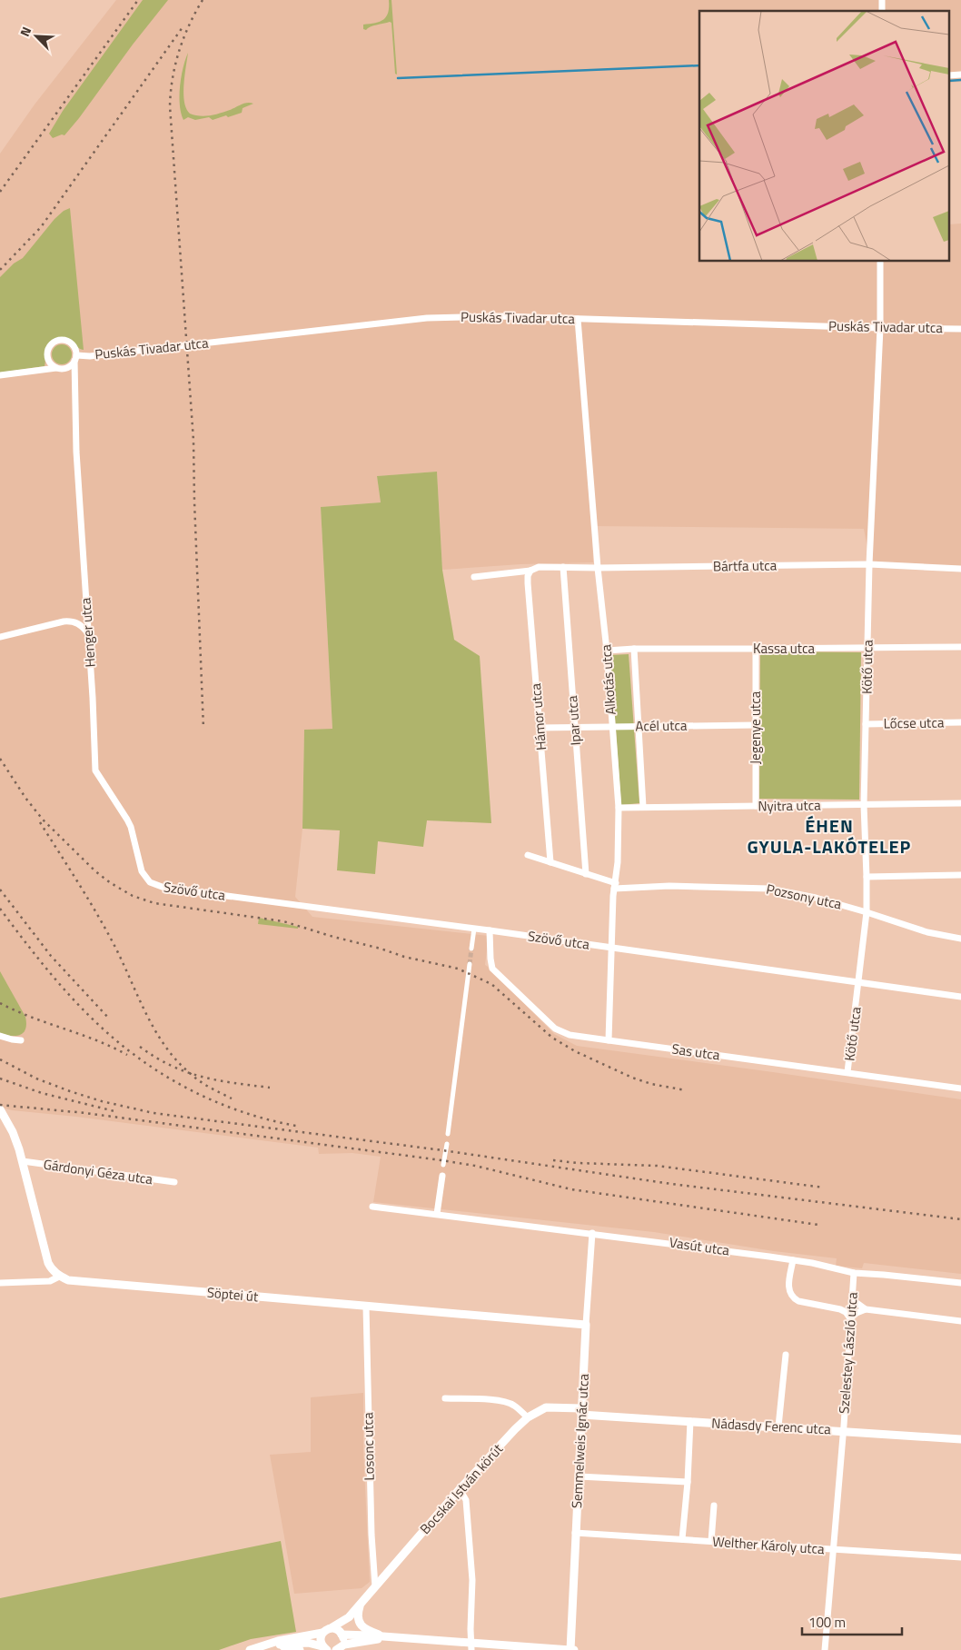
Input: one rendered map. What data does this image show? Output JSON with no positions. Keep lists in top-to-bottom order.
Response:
{
  "streets": {
    "street": [
      "Puskás Tivadar utca",
      "Bártfa utca",
      "Henger utca",
      "Kassa utca",
      "Kötő utca",
      "Alkotás utca",
      "Hámor utca",
      "Ipar utca",
      "Lőcse utca",
      "Acél utca",
      "Jegenye utca",
      "Nyitra utca",
      "Szövő utca",
      "Pozsony utca",
      "Sas utca",
      "Gárdonyi Géza utca",
      "Vasút utca",
      "Söptei út",
      "Szelestey László utca",
      "Nádasdy Ferenc utca",
      "Semmelweis Ignác utca",
      "Losonc utca",
      "Bocskai István körút",
      "Welther Károly utca"
    ]
  },
  "crossings": [
    ["Puskás Tivadar utca", "Henger utca"],
    ["Puskás Tivadar utca", "Kötő utca"],
    ["Puskás Tivadar utca", "Alkotás utca"],
    ["Bártfa utca", "Kötő utca"],
    ["Bártfa utca", "Alkotás utca"],
    ["Bártfa utca", "Hámor utca"],
    ["Bártfa utca", "Ipar utca"],
    ["Henger utca", "Szövő utca"],
    ["Kassa utca", "Kötő utca"],
    ["Kassa utca", "Alkotás utca"],
    ["Kassa utca", "Jegenye utca"],
    ["Kötő utca", "Lőcse utca"],
    ["Kötő utca", "Nyitra utca"],
    ["Kötő utca", "Szövő utca"],
    ["Kötő utca", "Pozsony utca"],
    ["Kötő utca", "Sas utca"],
    ["Alkotás utca", "Acél utca"],
    ["Alkotás utca", "Nyitra utca"],
    ["Alkotás utca", "Szövő utca"],
    ["Alkotás utca", "Pozsony utca"],
    ["Alkotás utca", "Sas utca"],
    ["Hámor utca", "Acél utca"],
    ["Hámor utca", "Pozsony utca"],
    ["Ipar utca", "Acél utca"],
    ["Ipar utca", "Pozsony utca"],
    ["Acél utca", "Jegenye utca"],
    ["Jegenye utca", "Nyitra utca"],
    ["Szövő utca", "Sas utca"],
    ["Vasút utca", "Szelestey László utca"],
    ["Vasút utca", "Semmelweis Ignác utca"],
    ["Söptei út", "Semmelweis Ignác utca"],
    ["Söptei út", "Losonc utca"],
    ["Szelestey László utca", "Nádasdy Ferenc utca"],
    ["Szelestey László utca", "Welther Károly utca"],
    ["Nádasdy Ferenc utca", "Semmelweis Ignác utca"],
    ["Nádasdy Ferenc utca", "Bocskai István körút"],
    ["Semmelweis Ignác utca", "Bocskai István körút"],
    ["Semmelweis Ignác utca", "Welther Károly utca"],
    ["Losonc utca", "Bocskai István körút"]
  ],
  "districts": ["ÉHEN GYULA-LAKÓTELEP"],
  "scale_bar": "100 m",
  "north": "top left"
}
